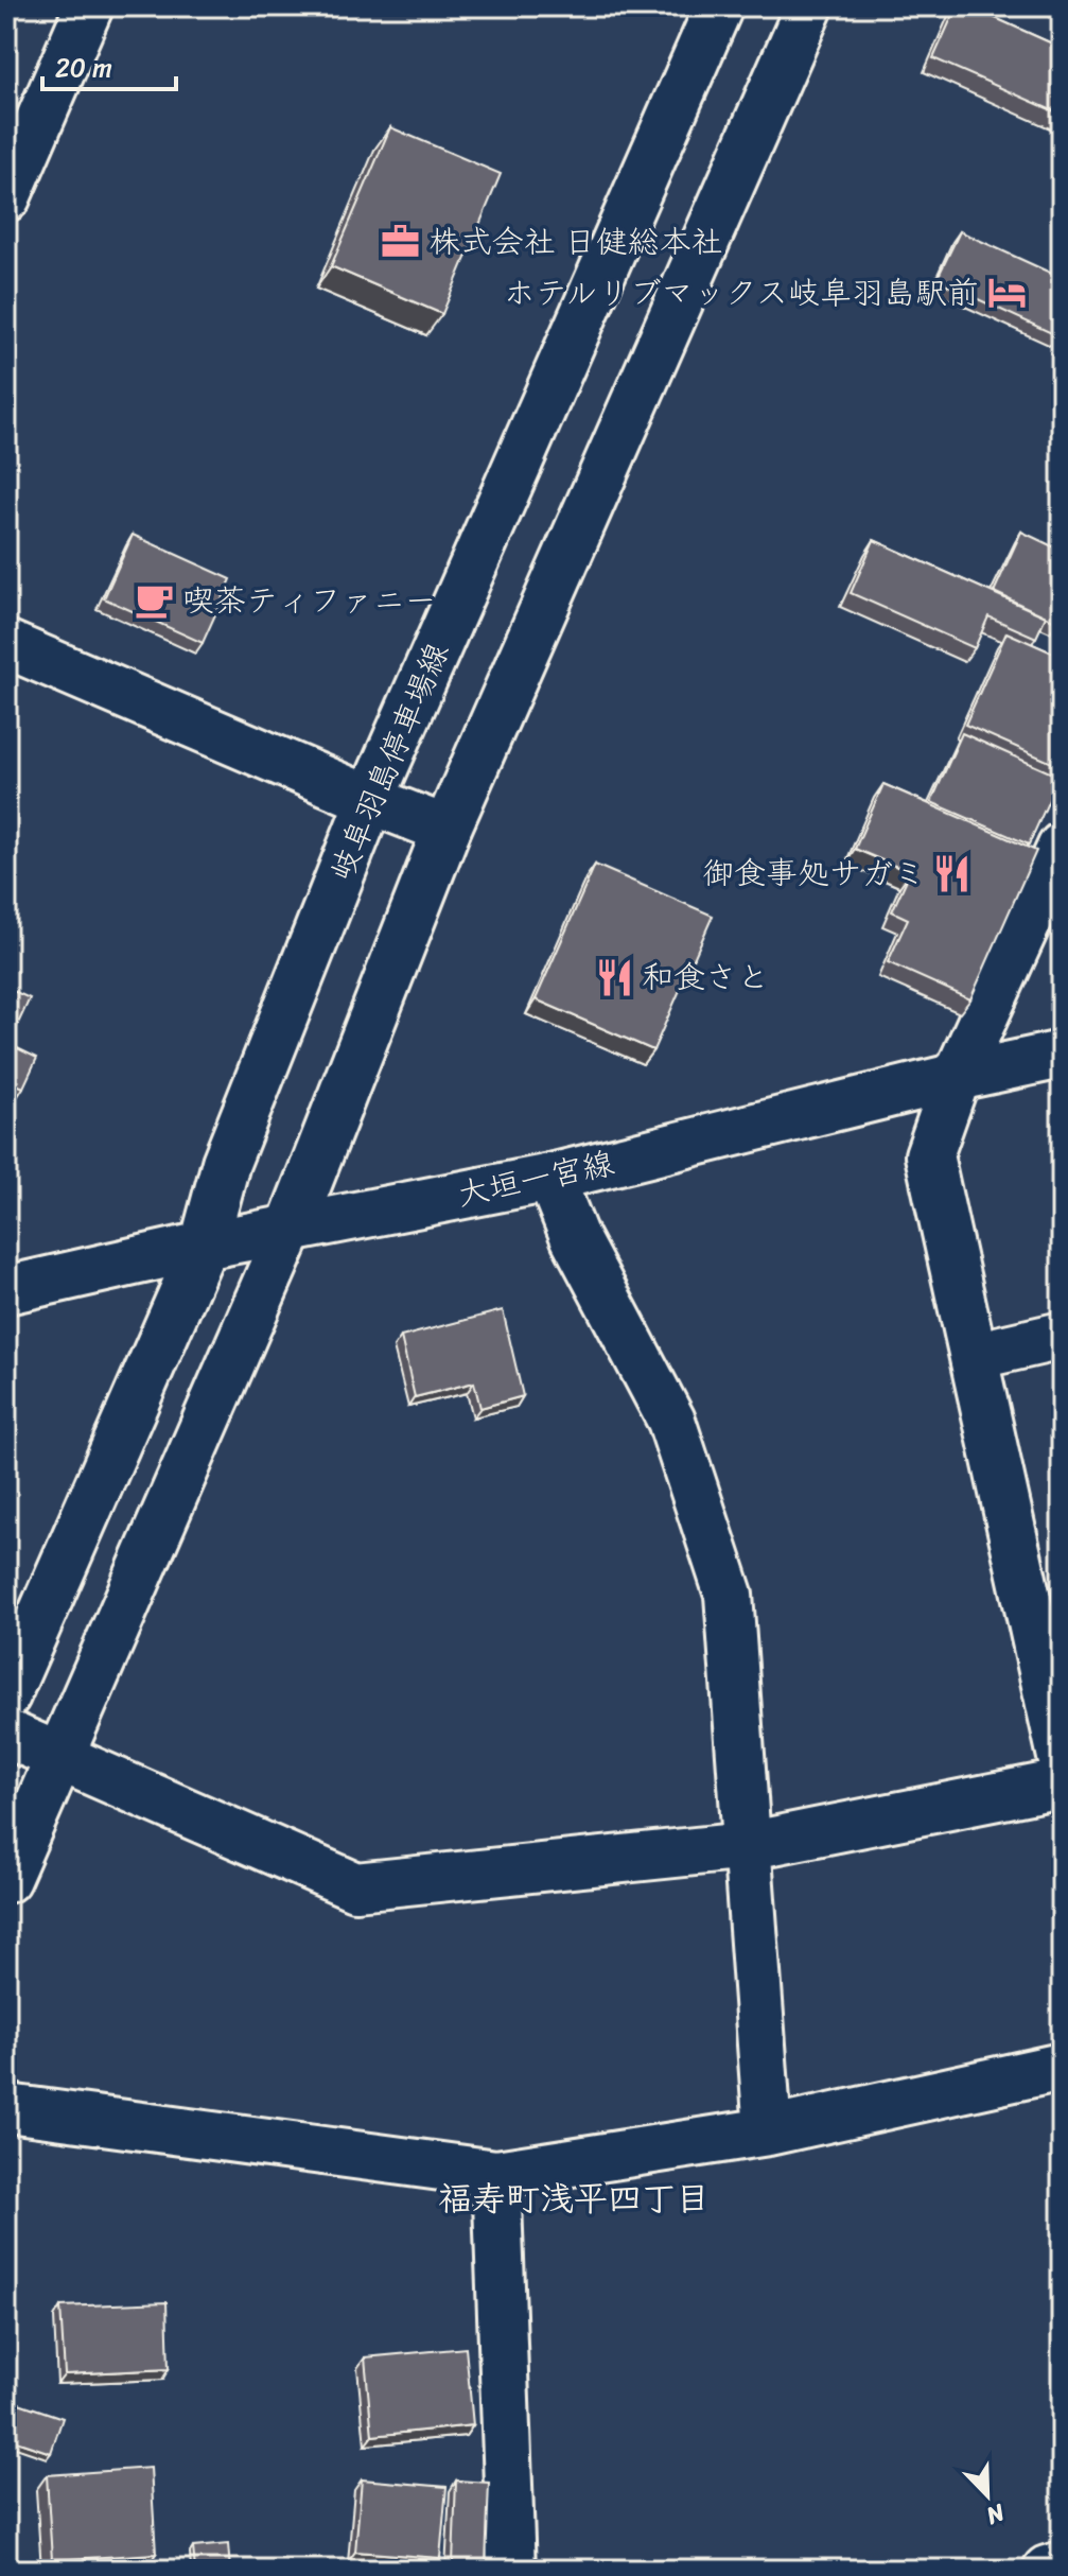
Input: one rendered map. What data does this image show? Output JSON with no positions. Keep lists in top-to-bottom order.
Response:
{
  "streets": {
    "street": ["岐阜羽島停車場線", "大垣一宮線"]
  },
  "crossings": [
    ["岐阜羽島停車場線", "大垣一宮線"]
  ],
  "districts": ["福寿町浅平四丁目"],
  "places": {
    "office": ["株式会社 日健総本社"],
    "hotel": ["ホテルリブマックス岐阜羽島駅前"],
    "cafe": ["喫茶ティファニー"],
    "restaurant": ["御食事処サガミ", "和食さと"]
  },
  "scale_bar": "20 m",
  "north": "bottom right"
}
